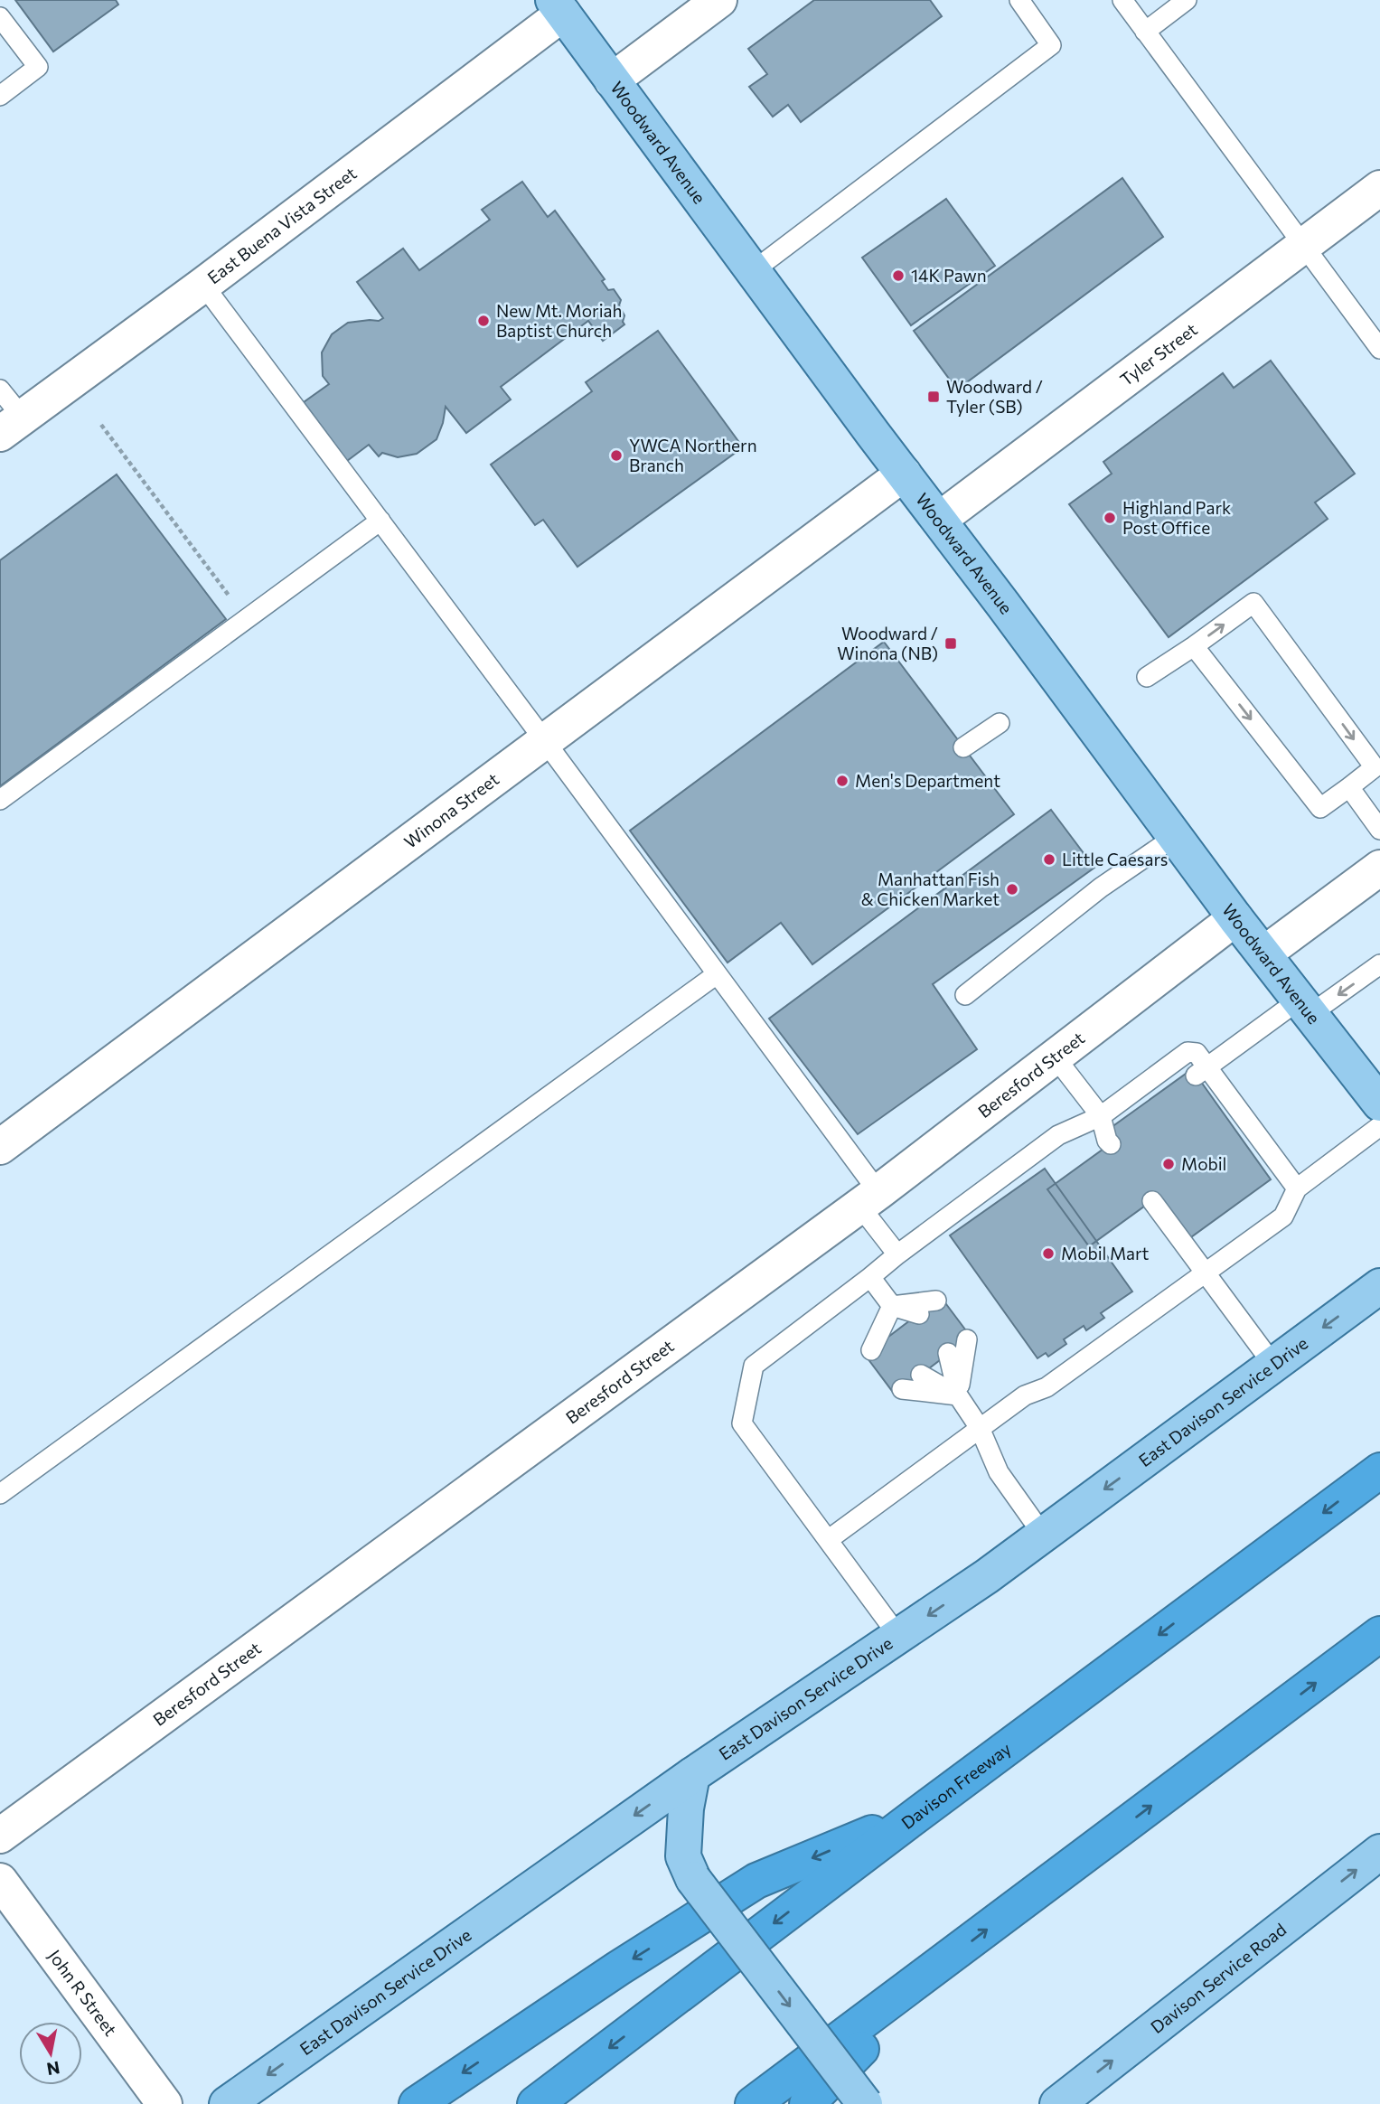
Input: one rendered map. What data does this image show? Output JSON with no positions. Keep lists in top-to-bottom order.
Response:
{
  "streets": {
    "highway": ["Davison Freeway"],
    "main road": ["Woodward Avenue", "East Davison Service Drive", "Davison Service Road"],
    "street": [
      "East Buena Vista Street",
      "Tyler Street",
      "Winona Street",
      "Beresford Street",
      "John R Street"
    ]
  },
  "crossings": [
    ["Woodward Avenue", "East Buena Vista Street"],
    ["Woodward Avenue", "Tyler Street"],
    ["Woodward Avenue", "Winona Street"],
    ["Woodward Avenue", "Beresford Street"]
  ],
  "one_way": ["East Davison Service Drive", "Davison Service Road"],
  "places": {
    "other": [
      "14K Pawn",
      "New Mt. Moriah Baptist Church",
      "YWCA Northern Branch",
      "Highland Park Post Office",
      "Men's Department",
      "Little Caesars",
      "Manhattan Fish & Chicken Market",
      "Mobil",
      "Mobil Mart"
    ],
    "transit": ["Woodward / Tyler (SB)", "Woodward / Winona (NB)"]
  },
  "north": "bottom"
}
